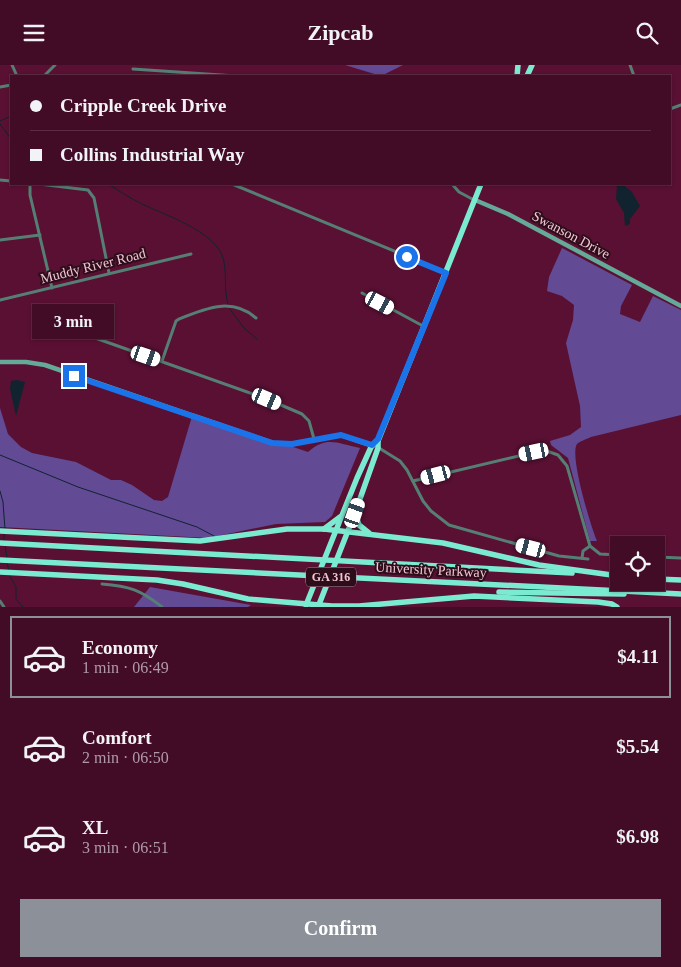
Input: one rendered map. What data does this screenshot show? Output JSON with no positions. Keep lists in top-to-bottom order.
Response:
{
  "streets": {
    "highway": ["University Parkway", "GA 316"],
    "street": ["Swanson Drive", "Muddy River Road"]
  },
  "page": {
    "header": "Zipcab",
    "banner": ["Cripple Creek Drive", "Collins Industrial Way"],
    "bubble": "3 min",
    "list": [
      {
        "name": "Economy",
        "note": "1 min · 06:49",
        "value": "$4.11"
      },
      {
        "name": "Comfort",
        "note": "2 min · 06:50",
        "value": "$5.54"
      },
      {
        "name": "XL",
        "note": "3 min · 06:51",
        "value": "$6.98"
      }
    ],
    "buttons": "Confirm"
  }
}
